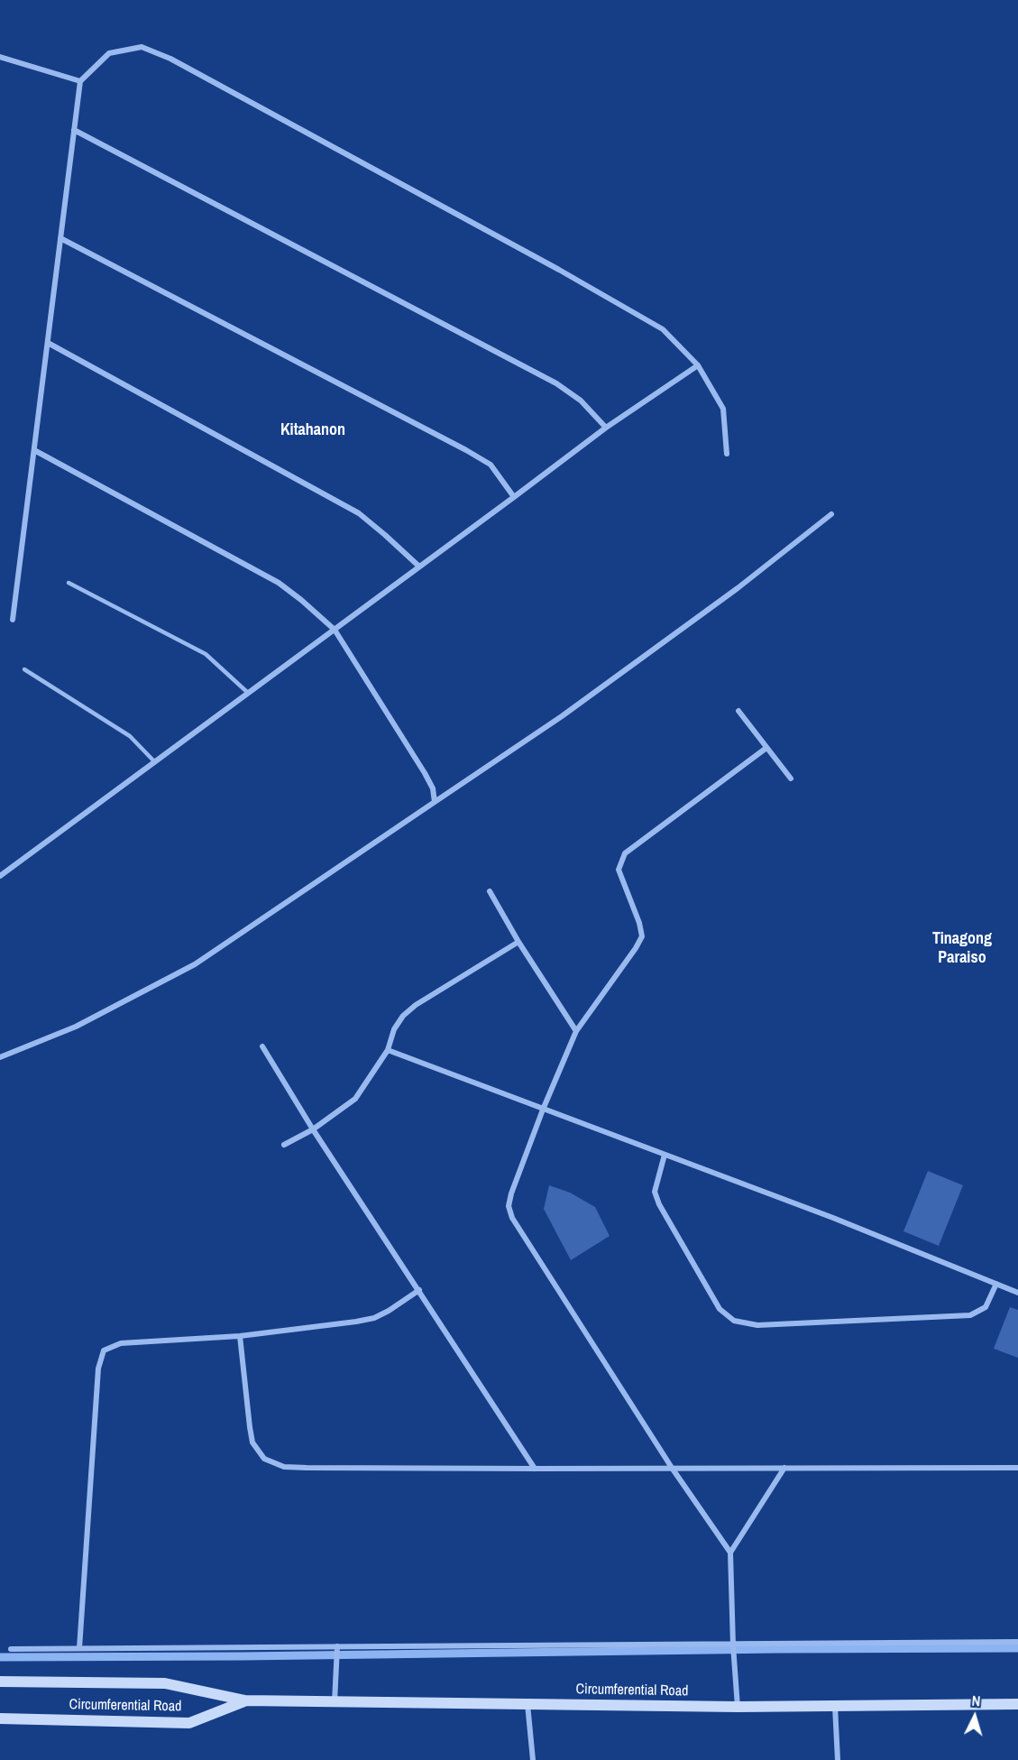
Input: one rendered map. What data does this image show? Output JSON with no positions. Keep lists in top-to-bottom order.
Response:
{
  "streets": {
    "main road": ["Circumferential Road"]
  },
  "districts": ["Kitahanon", "Tinagong Paraiso"],
  "north": "top"
}
